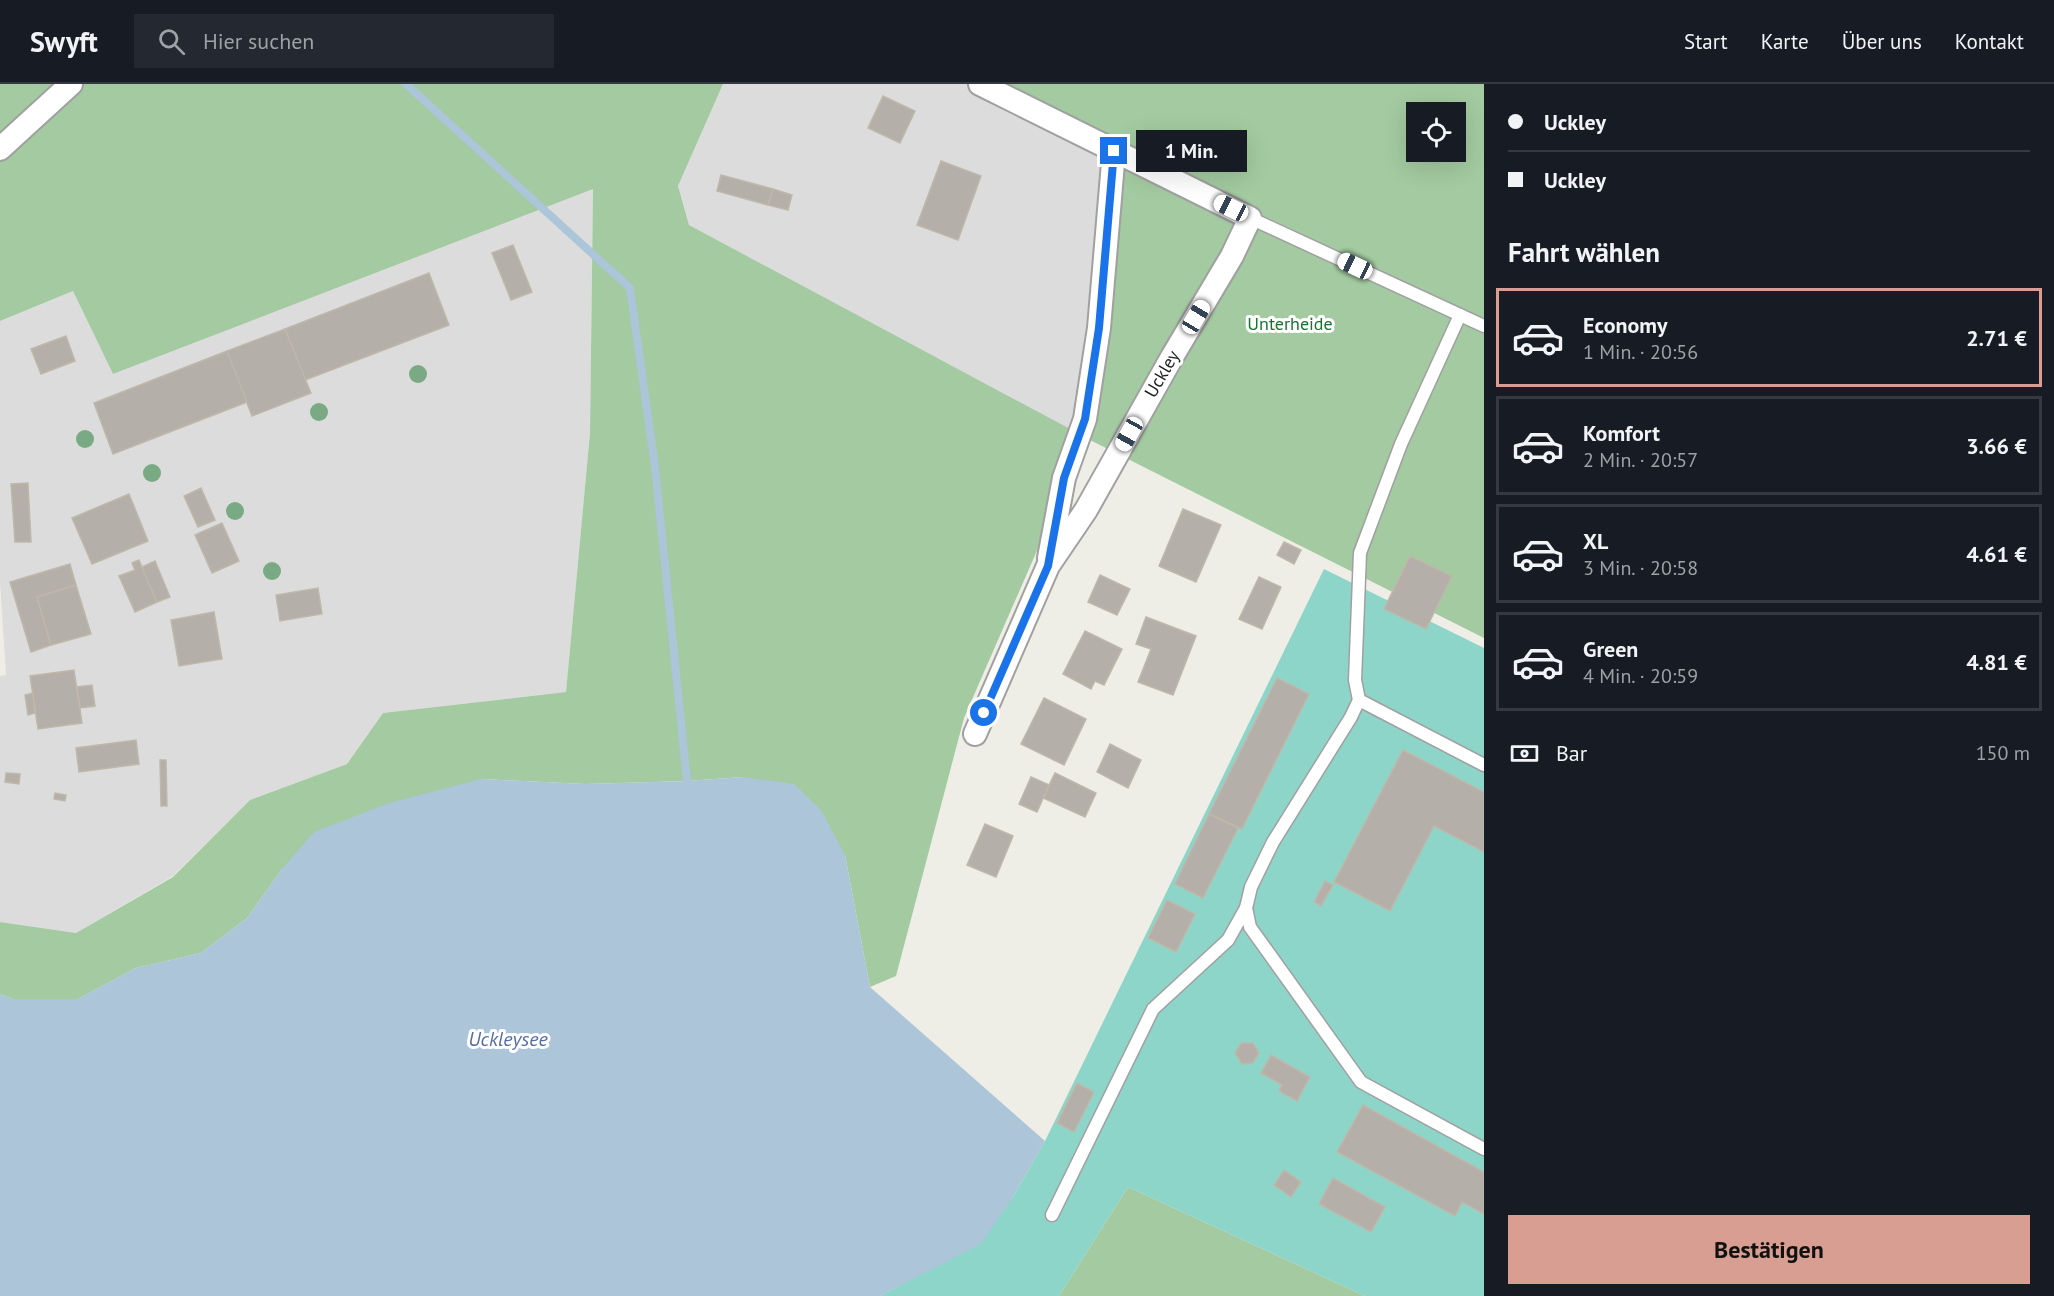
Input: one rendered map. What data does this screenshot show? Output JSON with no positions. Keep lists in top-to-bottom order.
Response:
{
  "streets": {
    "street": ["Uckley"]
  },
  "water": ["Uckleysee"],
  "parks": ["Unterheide"],
  "page": {
    "header": "Swyft",
    "search": "Hier suchen",
    "nav": [
      "Start",
      "Karte",
      "Über uns",
      "Kontakt"
    ],
    "banner": ["Uckley", "Uckley"],
    "bubble": "1 Min.",
    "heading": "Fahrt wählen",
    "list": [
      {
        "name": "Economy",
        "note": "1 Min. · 20:56",
        "value": "2.71 €"
      },
      {
        "name": "Komfort",
        "note": "2 Min. · 20:57",
        "value": "3.66 €"
      },
      {
        "name": "XL",
        "note": "3 Min. · 20:58",
        "value": "4.61 €"
      },
      {
        "name": "Green",
        "note": "4 Min. · 20:59",
        "value": "4.81 €"
      }
    ],
    "pay": ["Bar", "150 m"],
    "buttons": "Bestätigen"
  }
}
